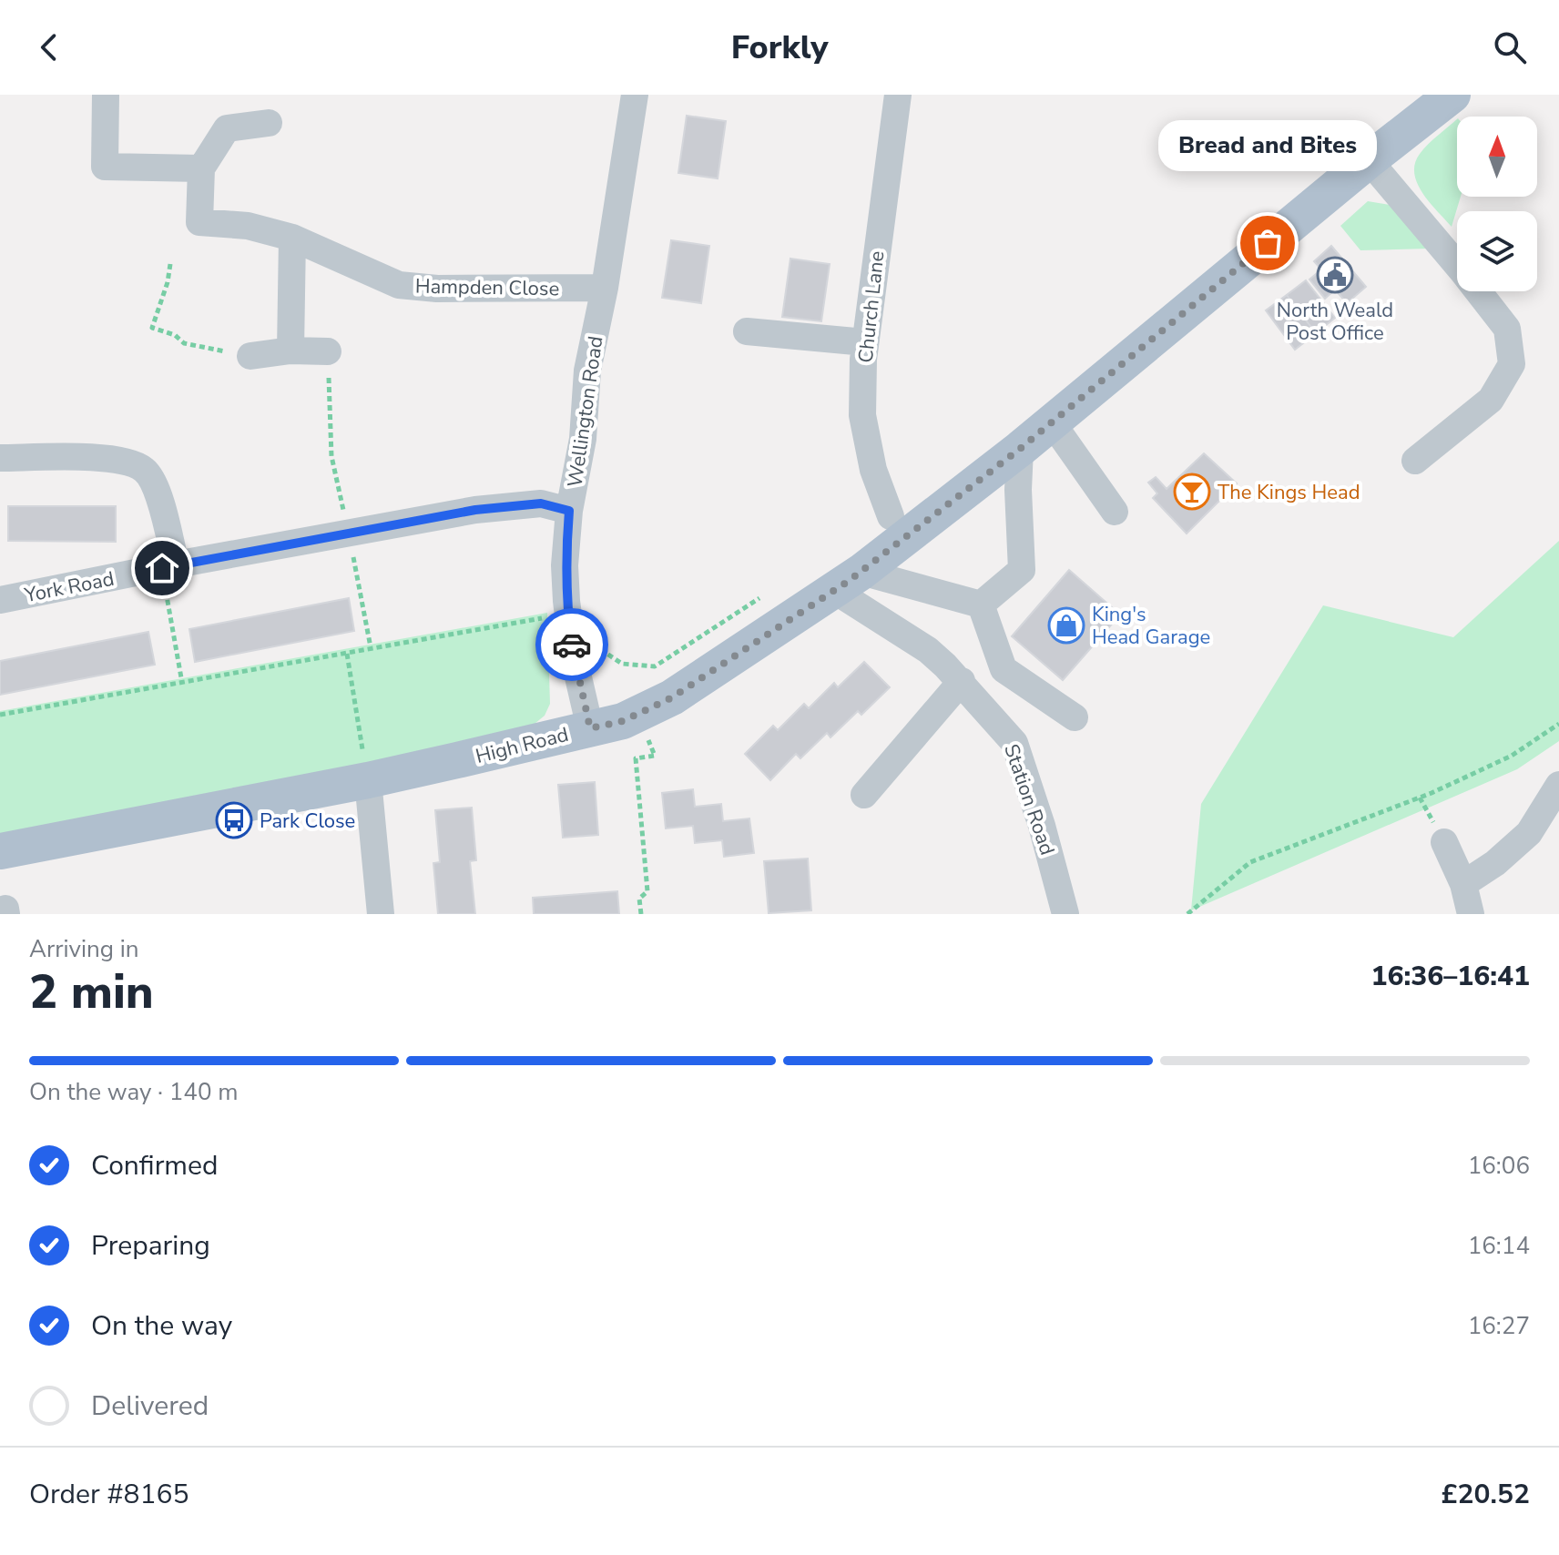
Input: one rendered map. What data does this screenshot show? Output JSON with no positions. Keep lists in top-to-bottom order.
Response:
{
  "streets": {
    "main road": ["High Road"],
    "street": [
      "Hampden Close",
      "Church Lane",
      "Wellington Road",
      "York Road",
      "Station Road"
    ]
  },
  "crossings": [
    ["Hampden Close", "Wellington Road"],
    ["Wellington Road", "York Road"],
    ["Wellington Road", "High Road"],
    ["High Road", "Station Road"]
  ],
  "places": {
    "other": ["Bread and Bites"],
    "public building": ["North Weald Post Office"],
    "bar": ["The Kings Head"],
    "shop": ["King's Head Garage"],
    "bus stop": ["Park Close"]
  },
  "north": "top",
  "page": {
    "header": "Forkly",
    "bubble": "Bread and Bites",
    "heading": ["2 min", "Arriving in", "16:36–16:41"],
    "panel": ["Order #8165", "£20.52"],
    "bar": "On the way · 140 m",
    "list": [
      ["Confirmed", "16:06"],
      ["Preparing", "16:14"],
      ["On the way", "16:27"],
      "Delivered"
    ]
  }
}
